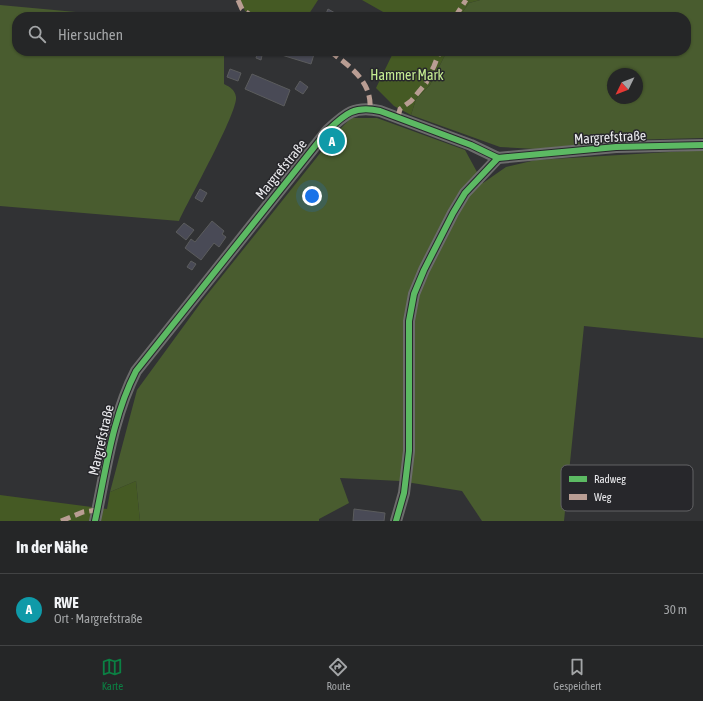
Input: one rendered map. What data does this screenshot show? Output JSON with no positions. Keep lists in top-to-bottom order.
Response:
{
  "streets": {
    "street": ["Margrefstraße"]
  },
  "parks": ["Hammer Mark"],
  "legend": ["Radweg", "Weg"],
  "north": "bottom left",
  "page": {
    "search": "Hier suchen",
    "pins": "A",
    "heading": "In der Nähe",
    "list": [
      {
        "mark": "A",
        "name": "RWE",
        "note": "Ort · Margrefstraße",
        "value": "30 m"
      }
    ],
    "nav": ["Karte", "Route", "Gespeichert"]
  }
}
